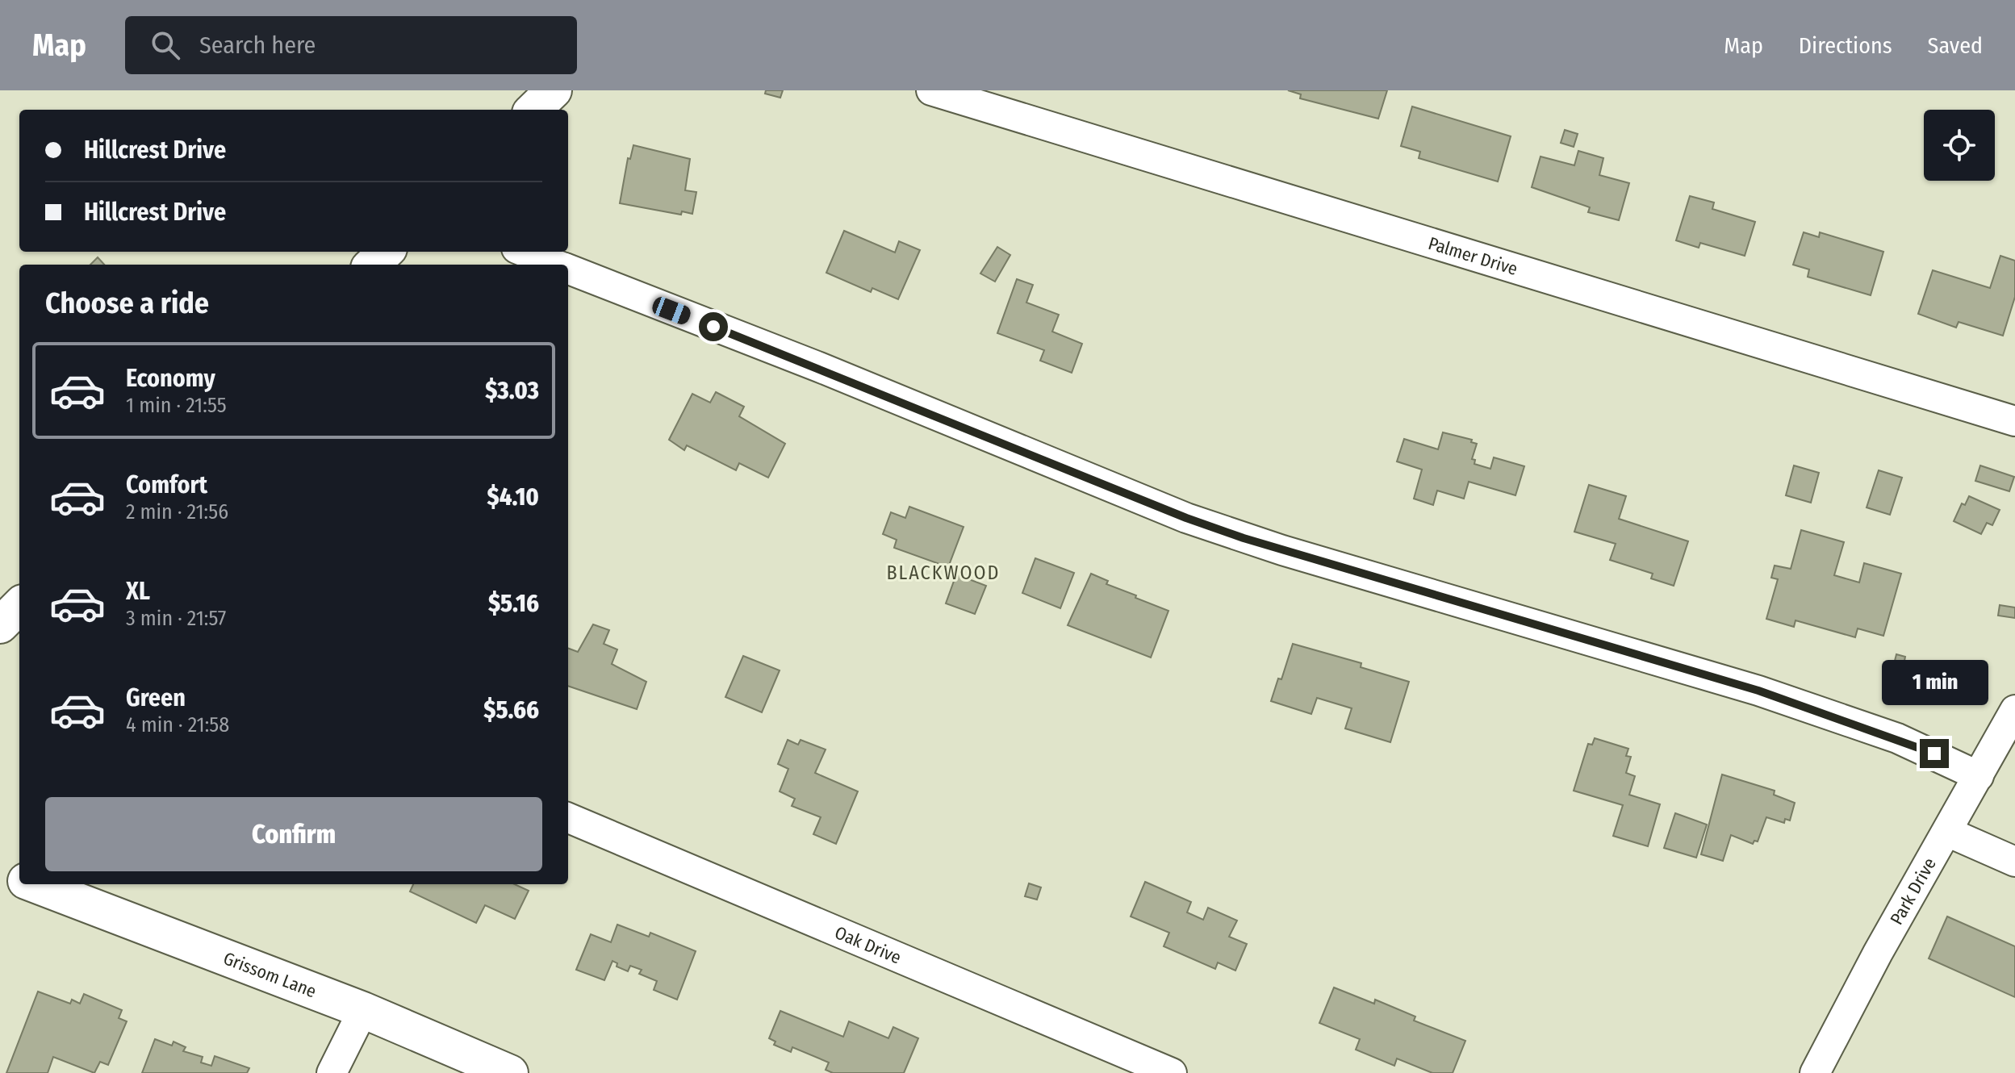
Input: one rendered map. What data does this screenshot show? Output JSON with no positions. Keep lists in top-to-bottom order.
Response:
{
  "streets": {
    "street": [
      "Palmer Drive",
      "Park Drive",
      "Oak Drive",
      "Grissom Lane"
    ]
  },
  "districts": ["BLACKWOOD"],
  "page": {
    "header": "Map",
    "search": "Search here",
    "nav": ["Map", "Directions", "Saved"],
    "banner": ["Hillcrest Drive", "Hillcrest Drive"],
    "heading": "Choose a ride",
    "list": [
      {
        "name": "Economy",
        "note": "1 min · 21:55",
        "value": "$3.03"
      },
      {
        "name": "Comfort",
        "note": "2 min · 21:56",
        "value": "$4.10"
      },
      {
        "name": "XL",
        "note": "3 min · 21:57",
        "value": "$5.16"
      },
      {
        "name": "Green",
        "note": "4 min · 21:58",
        "value": "$5.66"
      }
    ],
    "bubble": "1 min",
    "buttons": "Confirm"
  }
}
